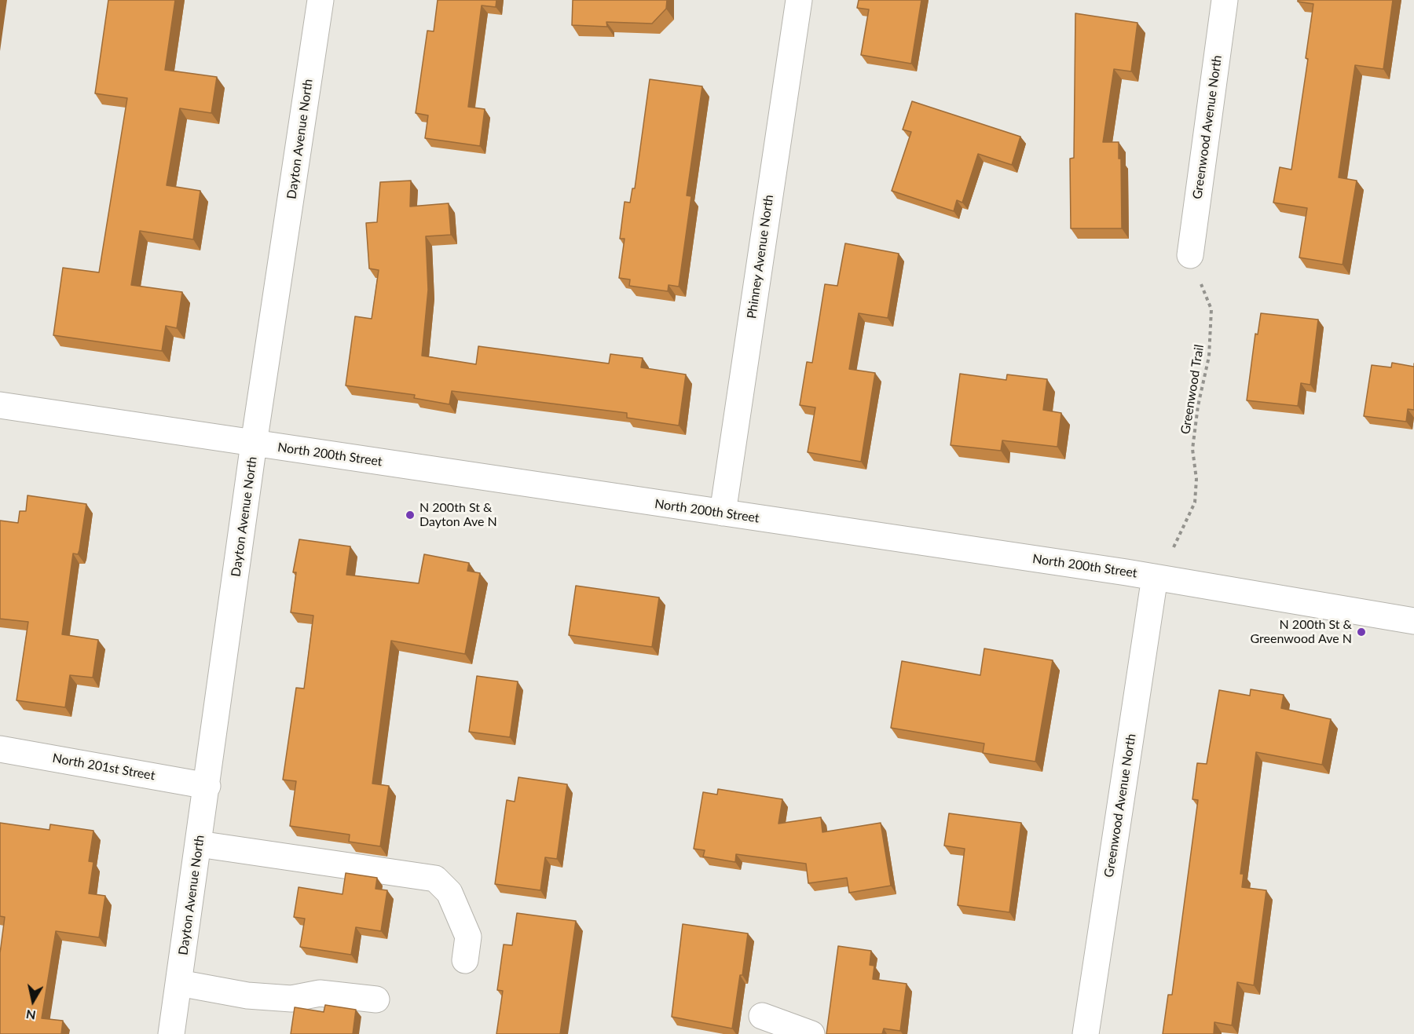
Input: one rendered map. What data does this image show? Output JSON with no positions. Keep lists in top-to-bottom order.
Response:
{
  "streets": {
    "street": [
      "Greenwood Avenue North",
      "Dayton Avenue North",
      "Phinney Avenue North",
      "North 200th Street",
      "North 201st Street"
    ],
    "path": ["Greenwood Trail"]
  },
  "crossings": [
    ["Greenwood Avenue North", "Greenwood Trail"],
    ["Greenwood Avenue North", "North 200th Street"],
    ["Dayton Avenue North", "North 200th Street"],
    ["Dayton Avenue North", "North 201st Street"],
    ["Phinney Avenue North", "North 200th Street"],
    ["Greenwood Trail", "North 200th Street"]
  ],
  "places": ["N 200th St & Dayton Ave N", "N 200th St & Greenwood Ave N"],
  "north": "bottom"
}
